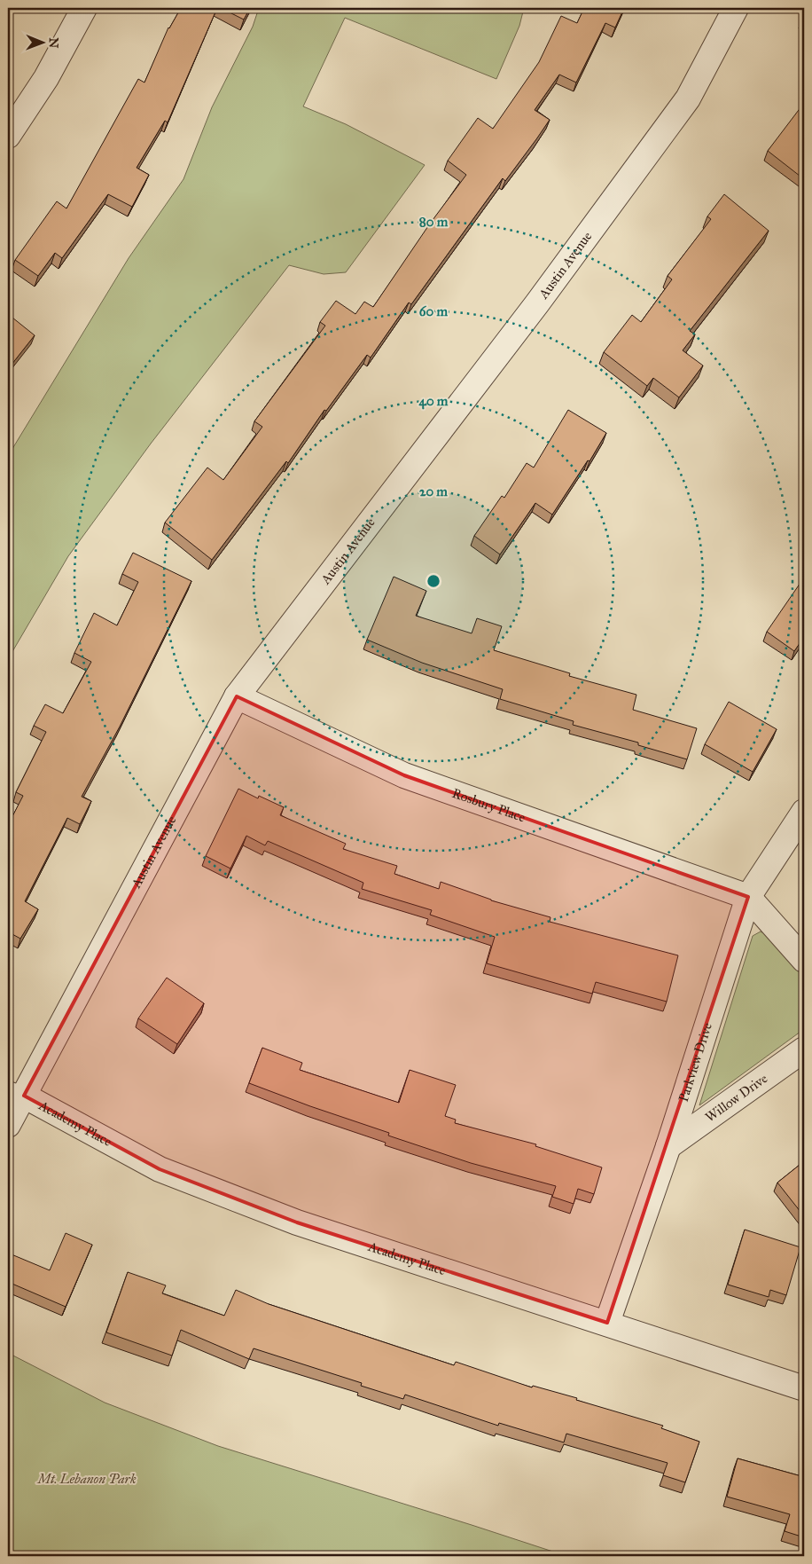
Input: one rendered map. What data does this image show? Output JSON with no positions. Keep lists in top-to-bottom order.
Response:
{
  "streets": {
    "street": [
      "Austin Avenue",
      "Rosbury Place",
      "Parkview Drive",
      "Willow Drive",
      "Academy Place"
    ]
  },
  "crossings": [
    ["Austin Avenue", "Rosbury Place"],
    ["Austin Avenue", "Academy Place"],
    ["Rosbury Place", "Parkview Drive"],
    ["Parkview Drive", "Willow Drive"],
    ["Parkview Drive", "Academy Place"]
  ],
  "parks": ["Mt. Lebanon Park"],
  "north": "right",
  "rings": [
    "80 m",
    "60 m",
    "40 m",
    "20 m"
  ]
}
